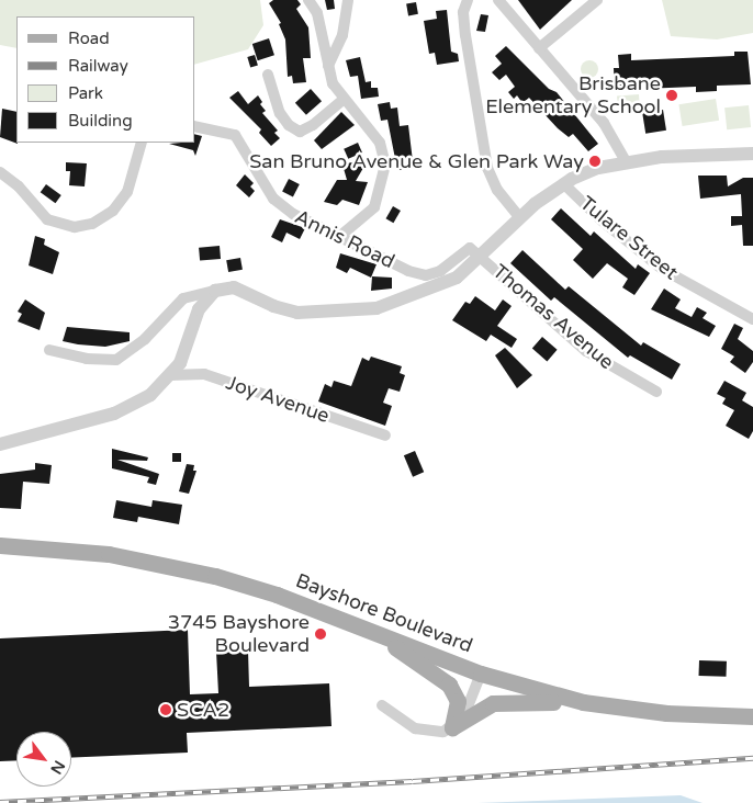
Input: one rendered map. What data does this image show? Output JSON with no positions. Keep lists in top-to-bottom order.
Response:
{
  "streets": {
    "main road": ["Bayshore Boulevard"],
    "street": [
      "Tulare Street",
      "Annis Road",
      "Thomas Avenue",
      "Joy Avenue"
    ]
  },
  "crossings": [
    ["Annis Road", "Thomas Avenue"]
  ],
  "places": [
    "Brisbane Elementary School",
    "San Bruno Avenue & Glen Park Way",
    "3745 Bayshore Boulevard",
    "SCA2"
  ],
  "legend": [
    "Road",
    "Railway",
    "Park",
    "Building"
  ],
  "north": "bottom right"
}
